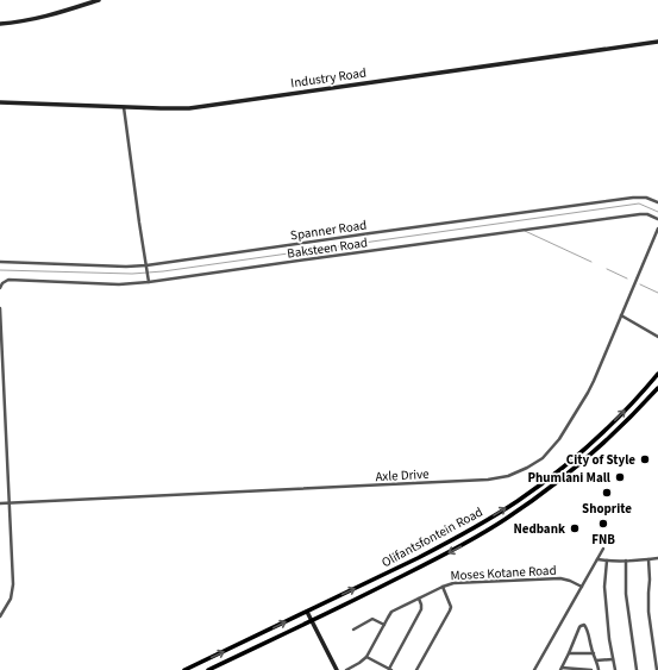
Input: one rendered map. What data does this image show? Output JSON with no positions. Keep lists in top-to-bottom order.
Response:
{
  "streets": {
    "main road": ["Olifantsfontein Road"],
    "street": [
      "Industry Road",
      "Spanner Road",
      "Baksteen Road",
      "Axle Drive",
      "Moses Kotane Road"
    ]
  },
  "places": [
    "City of Style",
    "Phumlani Mall",
    "Shoprite",
    "FNB",
    "Nedbank"
  ]
}
